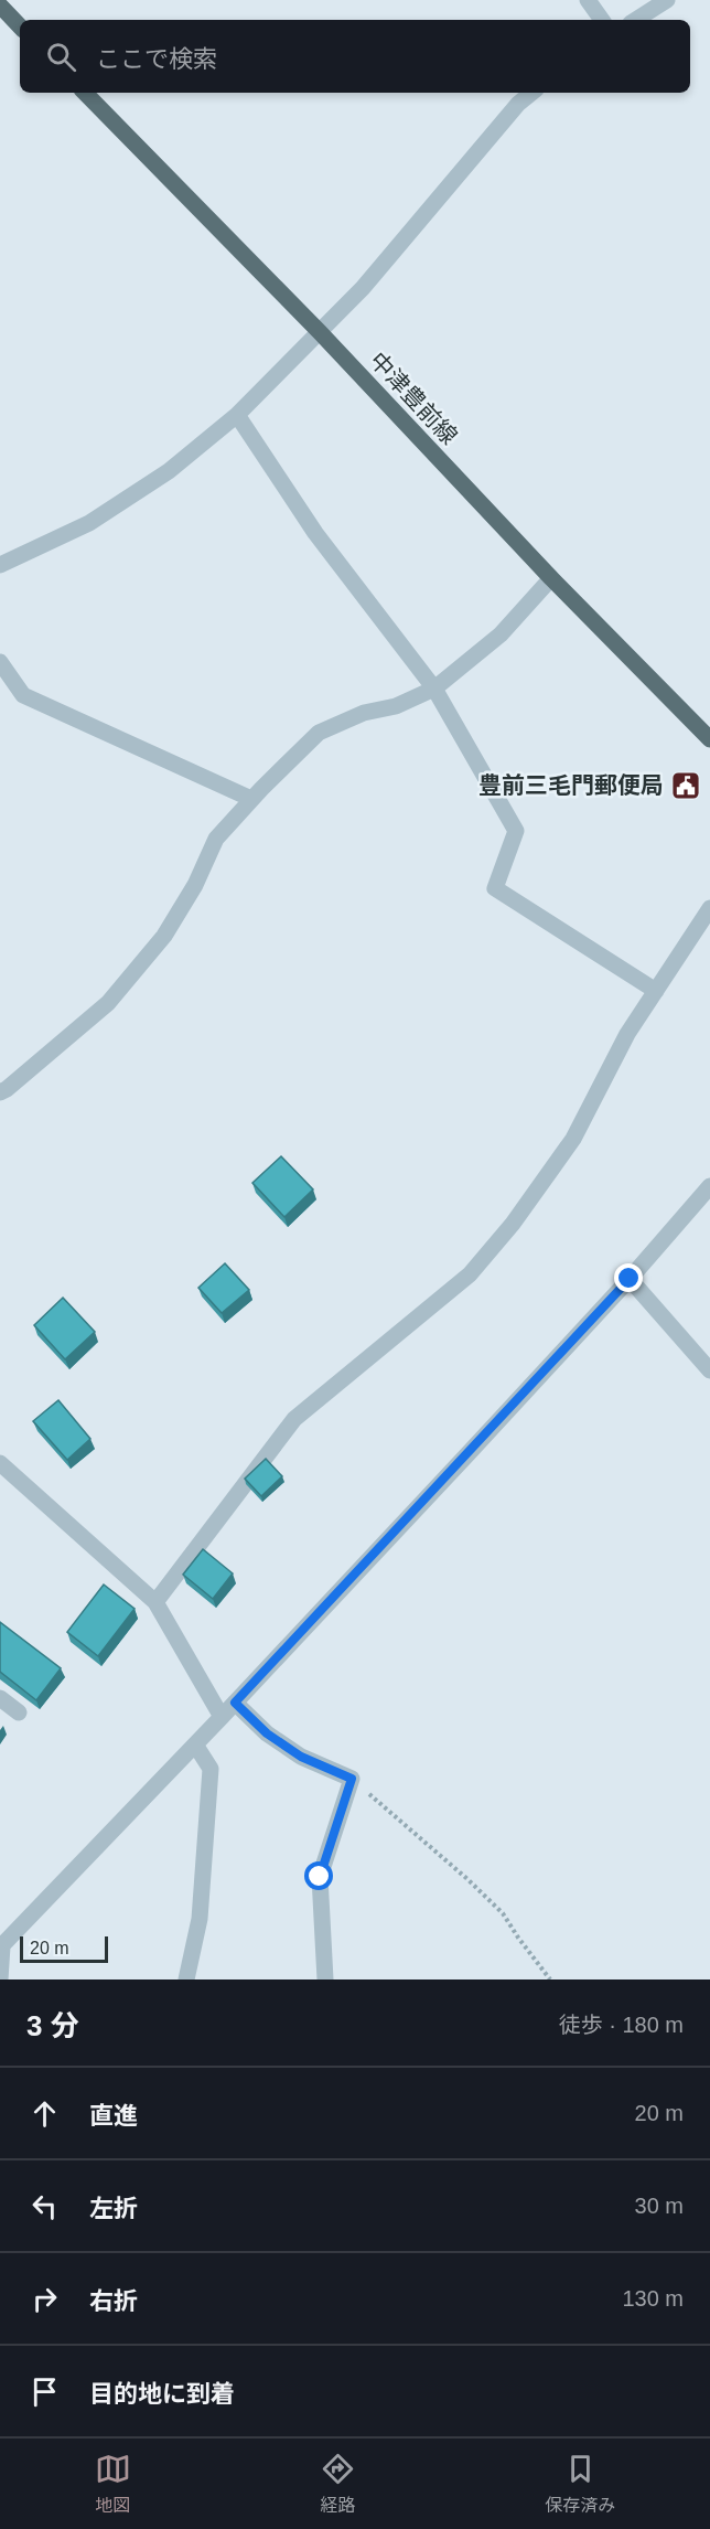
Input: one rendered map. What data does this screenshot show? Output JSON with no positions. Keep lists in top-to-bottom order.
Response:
{
  "streets": {
    "main road": ["中津豊前線"]
  },
  "places": {
    "public building": ["豊前三毛門郵便局"]
  },
  "scale_bar": "20 m",
  "page": {
    "search": "ここで検索",
    "scale": "20 m",
    "heading": ["3 分", "徒歩 · 180 m"],
    "list": [
      ["直進", "20 m"],
      ["左折", "30 m"],
      ["右折", "130 m"],
      "目的地に到着"
    ],
    "nav": ["地図", "経路", "保存済み"]
  }
}
